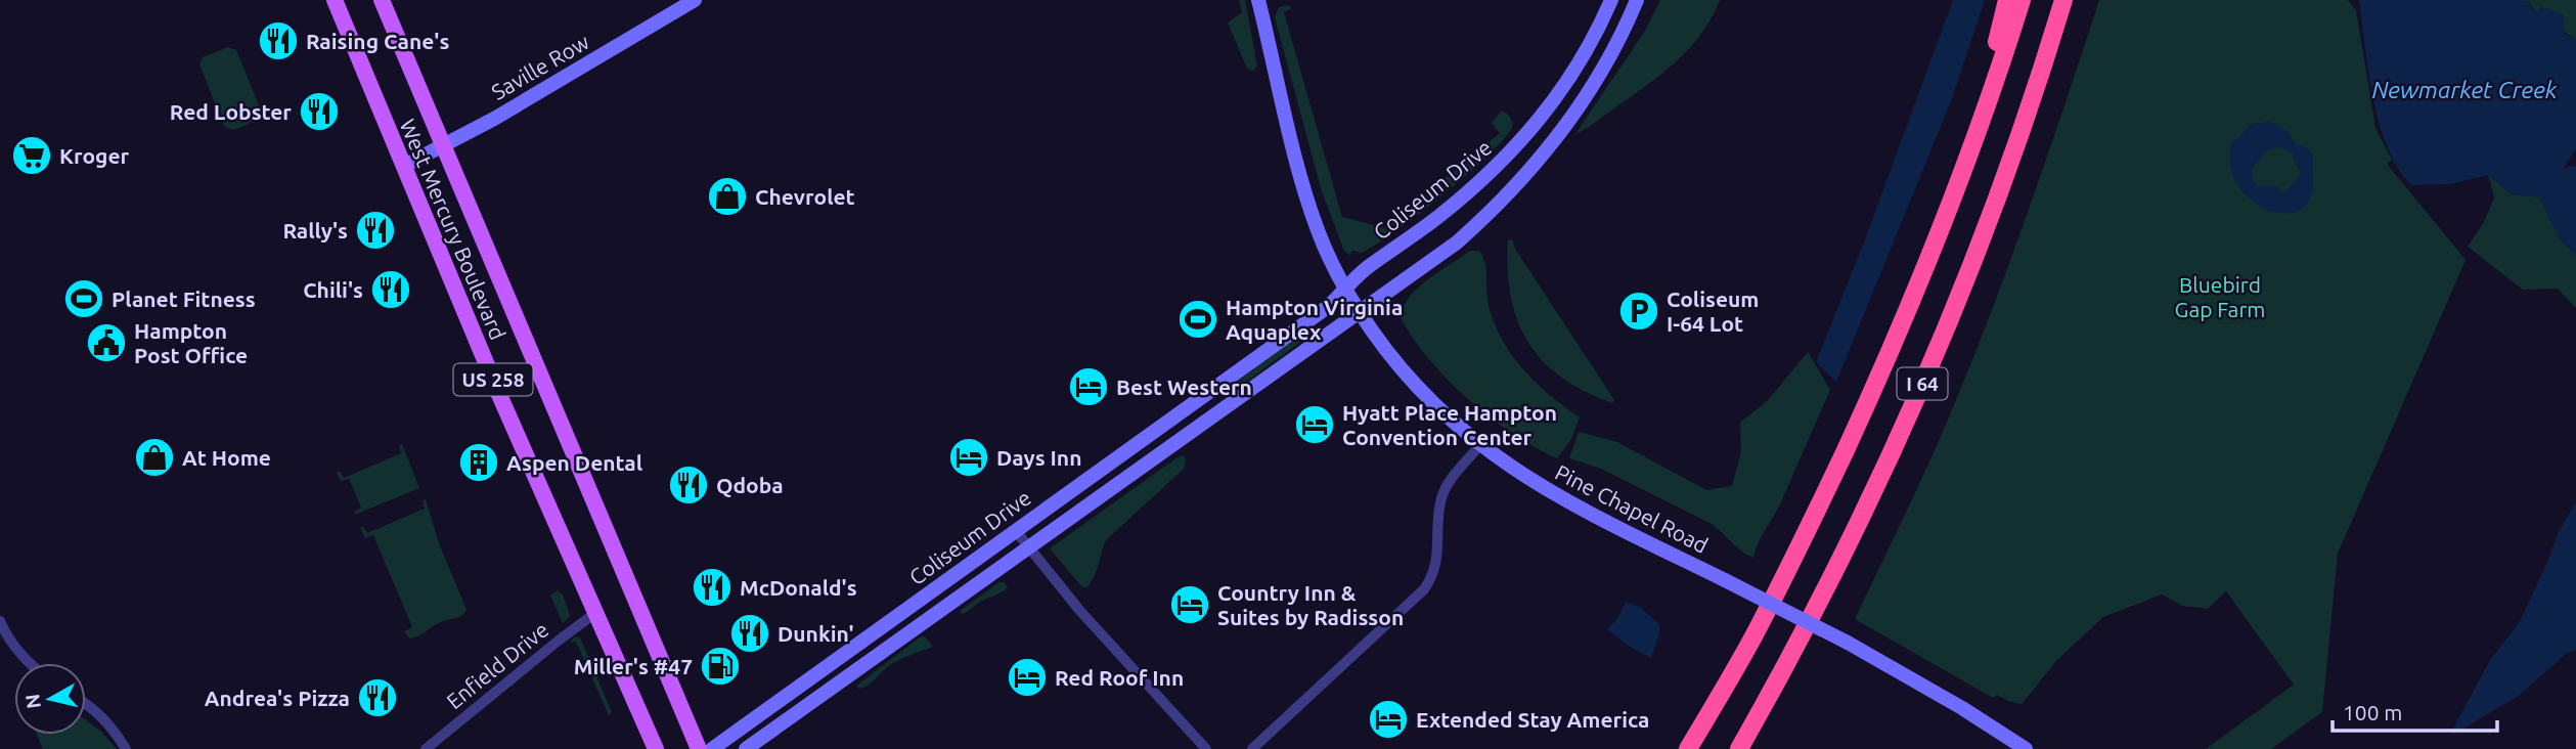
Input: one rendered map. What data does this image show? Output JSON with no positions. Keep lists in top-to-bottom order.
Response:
{
  "streets": {
    "highway": ["I 64"],
    "main road": ["West Mercury Boulevard", "US 258"],
    "street": [
      "Saville Row",
      "Coliseum Drive",
      "Pine Chapel Road",
      "Enfield Drive"
    ]
  },
  "crossings": [
    ["Saville Row", "West Mercury Boulevard"],
    ["Coliseum Drive", "Pine Chapel Road"],
    ["West Mercury Boulevard", "Enfield Drive"]
  ],
  "water": ["Newmarket Creek"],
  "parks": ["Bluebird Gap Farm"],
  "places": {
    "restaurant": [
      "Raising Cane's",
      "Red Lobster",
      "Rally's",
      "Chili's",
      "Qdoba",
      "McDonald's",
      "Dunkin'",
      "Andrea's Pizza"
    ],
    "supermarket": ["Kroger"],
    "shop": ["Chevrolet", "At Home"],
    "sports": ["Planet Fitness", "Hampton Virginia Aquaplex"],
    "parking": ["Coliseum I-64 Lot"],
    "public building": ["Hampton Post Office"],
    "hotel": [
      "Best Western",
      "Hyatt Place Hampton Convention Center",
      "Days Inn",
      "Country Inn & Suites by Radisson",
      "Red Roof Inn",
      "Extended Stay America"
    ],
    "building": ["Aspen Dental"],
    "fuel station": ["Miller's #47"]
  },
  "scale_bar": "100 m",
  "north": "left"
}
